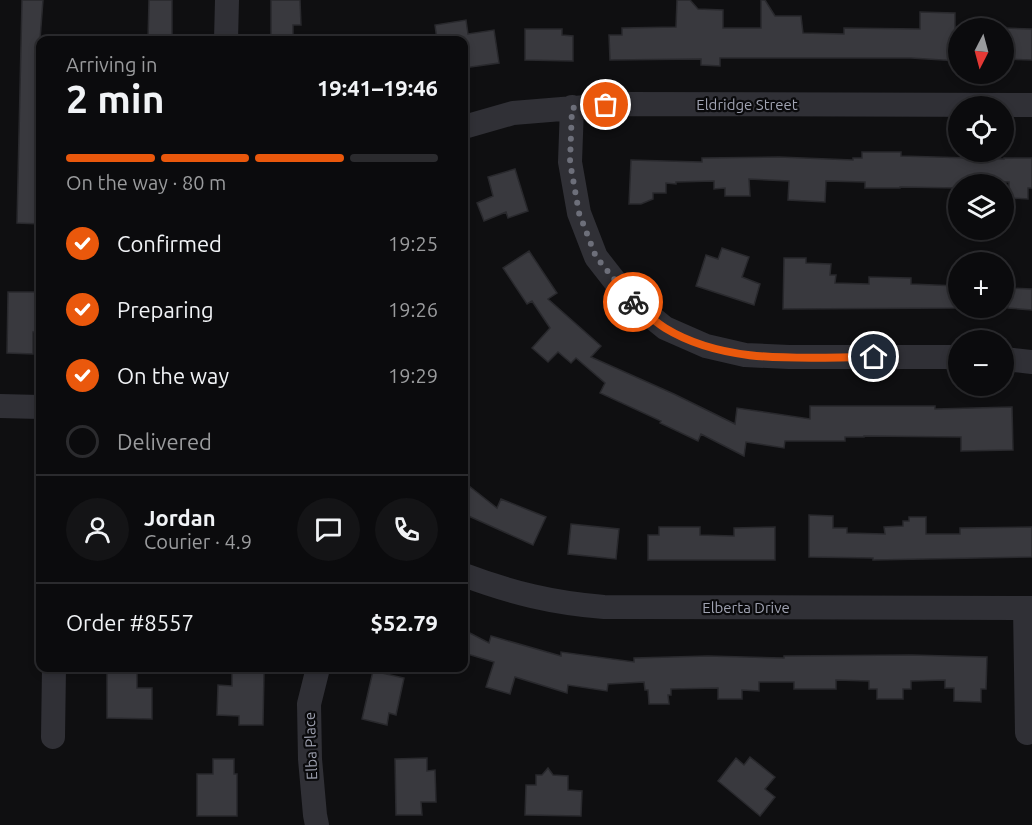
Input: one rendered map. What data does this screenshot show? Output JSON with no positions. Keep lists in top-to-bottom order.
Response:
{
  "streets": {
    "street": ["Eldridge Street", "Elberta Drive", "Elba Place"]
  },
  "north": "bottom",
  "page": {
    "map_buttons": ["+", "−"],
    "heading": ["2 min", "Arriving in", "19:41–19:46"],
    "panel": [
      "Jordan",
      "Courier · 4.9",
      "Order #8557",
      "$52.79"
    ],
    "bar": "On the way · 80 m",
    "list": [
      ["Confirmed", "19:25"],
      ["Preparing", "19:26"],
      ["On the way", "19:29"],
      "Delivered"
    ]
  }
}
